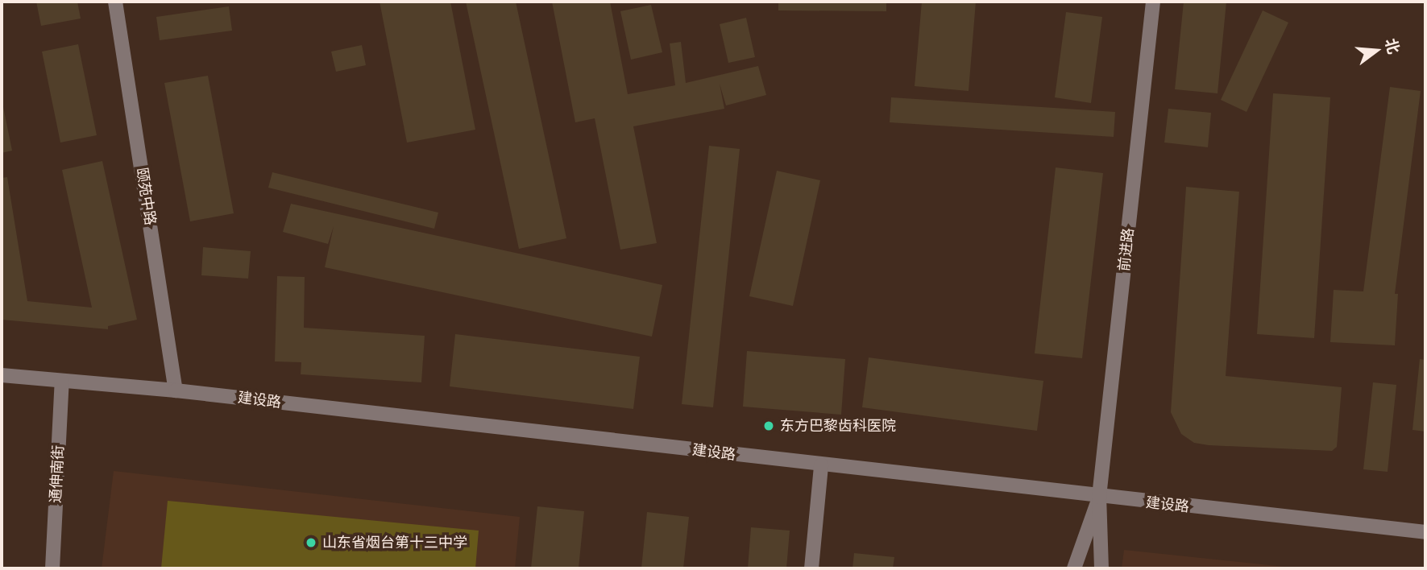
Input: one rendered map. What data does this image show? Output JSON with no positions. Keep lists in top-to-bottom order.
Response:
{
  "streets": {
    "street": [
      "颐苑中路",
      "前进路",
      "建设路",
      "通伸南街"
    ]
  },
  "crossings": [
    ["颐苑中路", "建设路"],
    ["前进路", "建设路"],
    ["建设路", "通伸南街"]
  ],
  "places": ["东方巴黎齿科医院", "山东省烟台第十三中学"],
  "north": "right"
}
